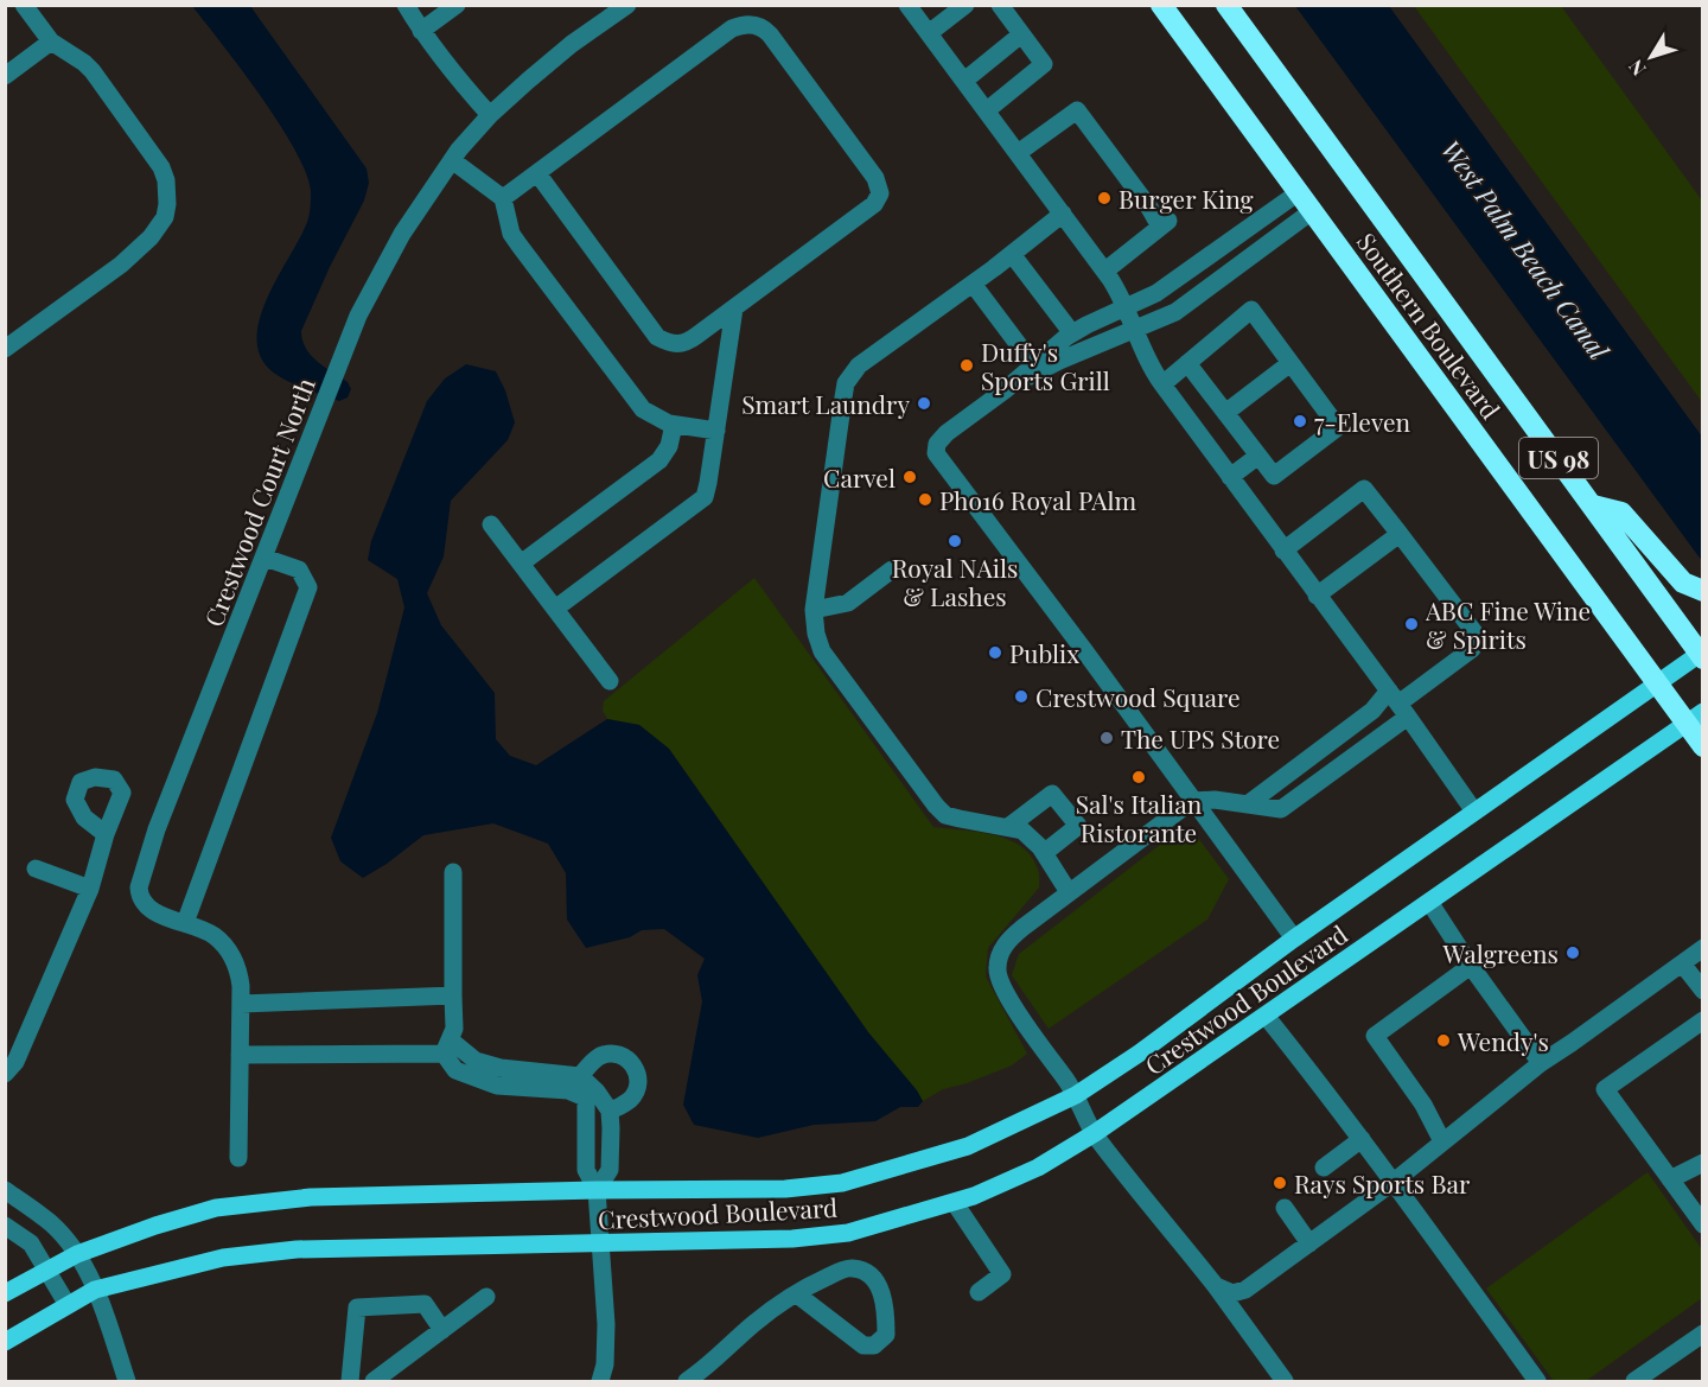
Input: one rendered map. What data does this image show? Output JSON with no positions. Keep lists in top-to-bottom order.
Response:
{
  "streets": {
    "highway": ["Southern Boulevard", "US 98"],
    "main road": ["Crestwood Boulevard"],
    "street": ["Crestwood Court North"]
  },
  "crossings": [
    ["Southern Boulevard", "Crestwood Boulevard"]
  ],
  "water": ["West Palm Beach Canal"],
  "places": [
    "Burger King",
    "Duffy's Sports Grill",
    "Smart Laundry",
    "7-Eleven",
    "Carvel",
    "Pho16 Royal PAlm",
    "Royal NAils & Lashes",
    "ABC Fine Wine & Spirits",
    "Publix",
    "Crestwood Square",
    "The UPS Store",
    "Sal's Italian Ristorante",
    "Walgreens",
    "Wendy's",
    "Rays Sports Bar"
  ],
  "north": "bottom left"
}
